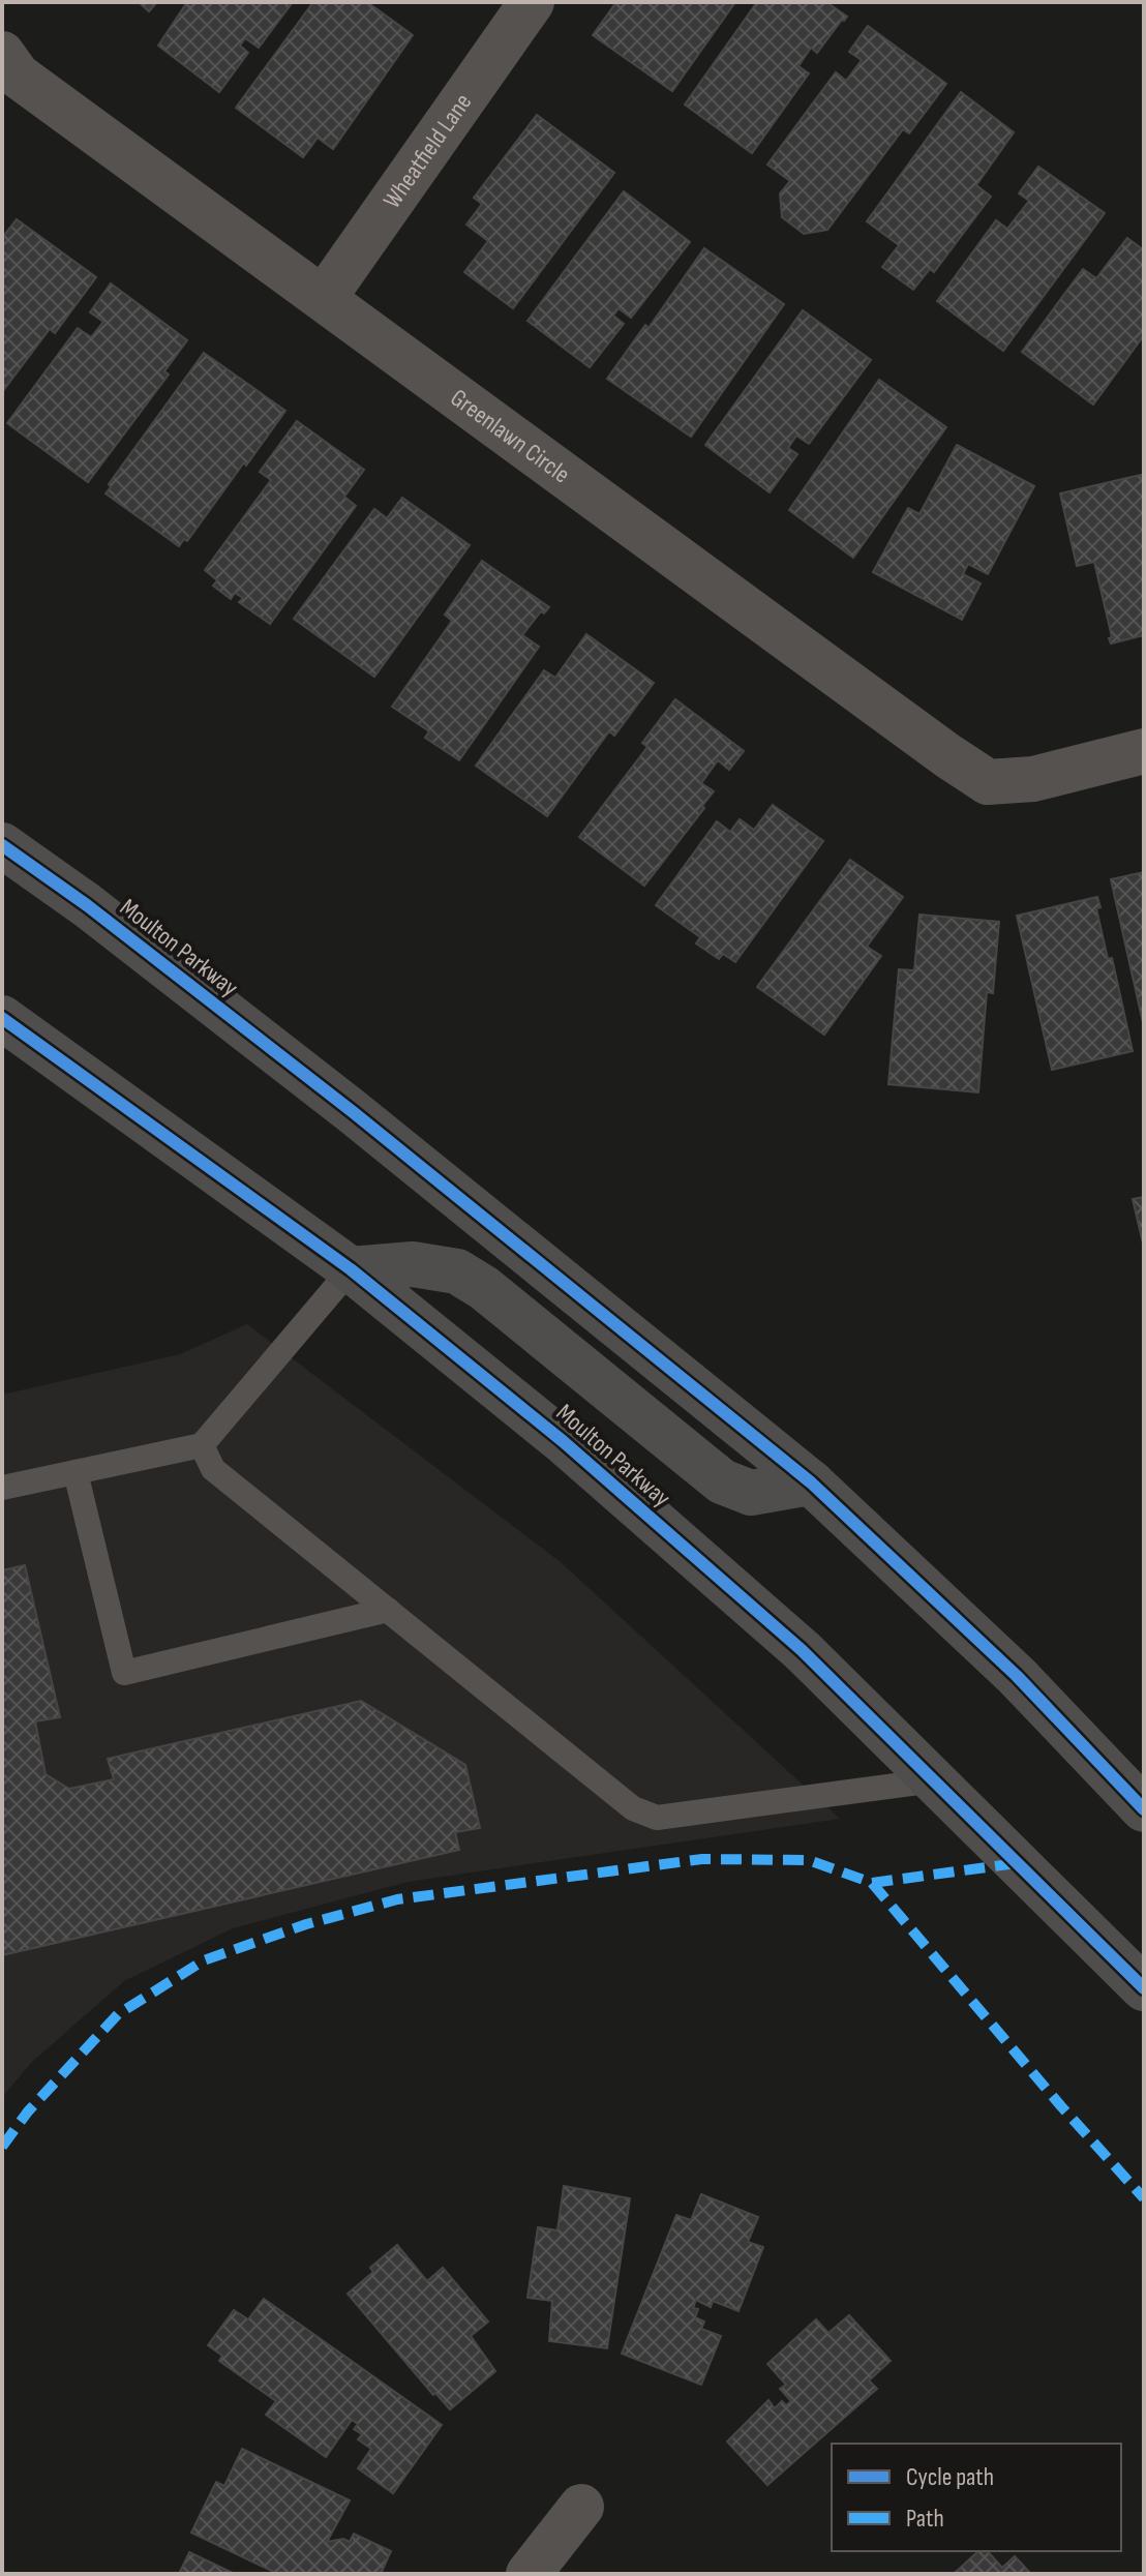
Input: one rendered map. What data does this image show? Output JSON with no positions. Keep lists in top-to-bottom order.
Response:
{
  "streets": {
    "main road": ["Moulton Parkway"],
    "street": ["Wheatfield Lane", "Greenlawn Circle"]
  },
  "crossings": [
    ["Wheatfield Lane", "Greenlawn Circle"]
  ],
  "legend": ["Cycle path", "Path"]
}
